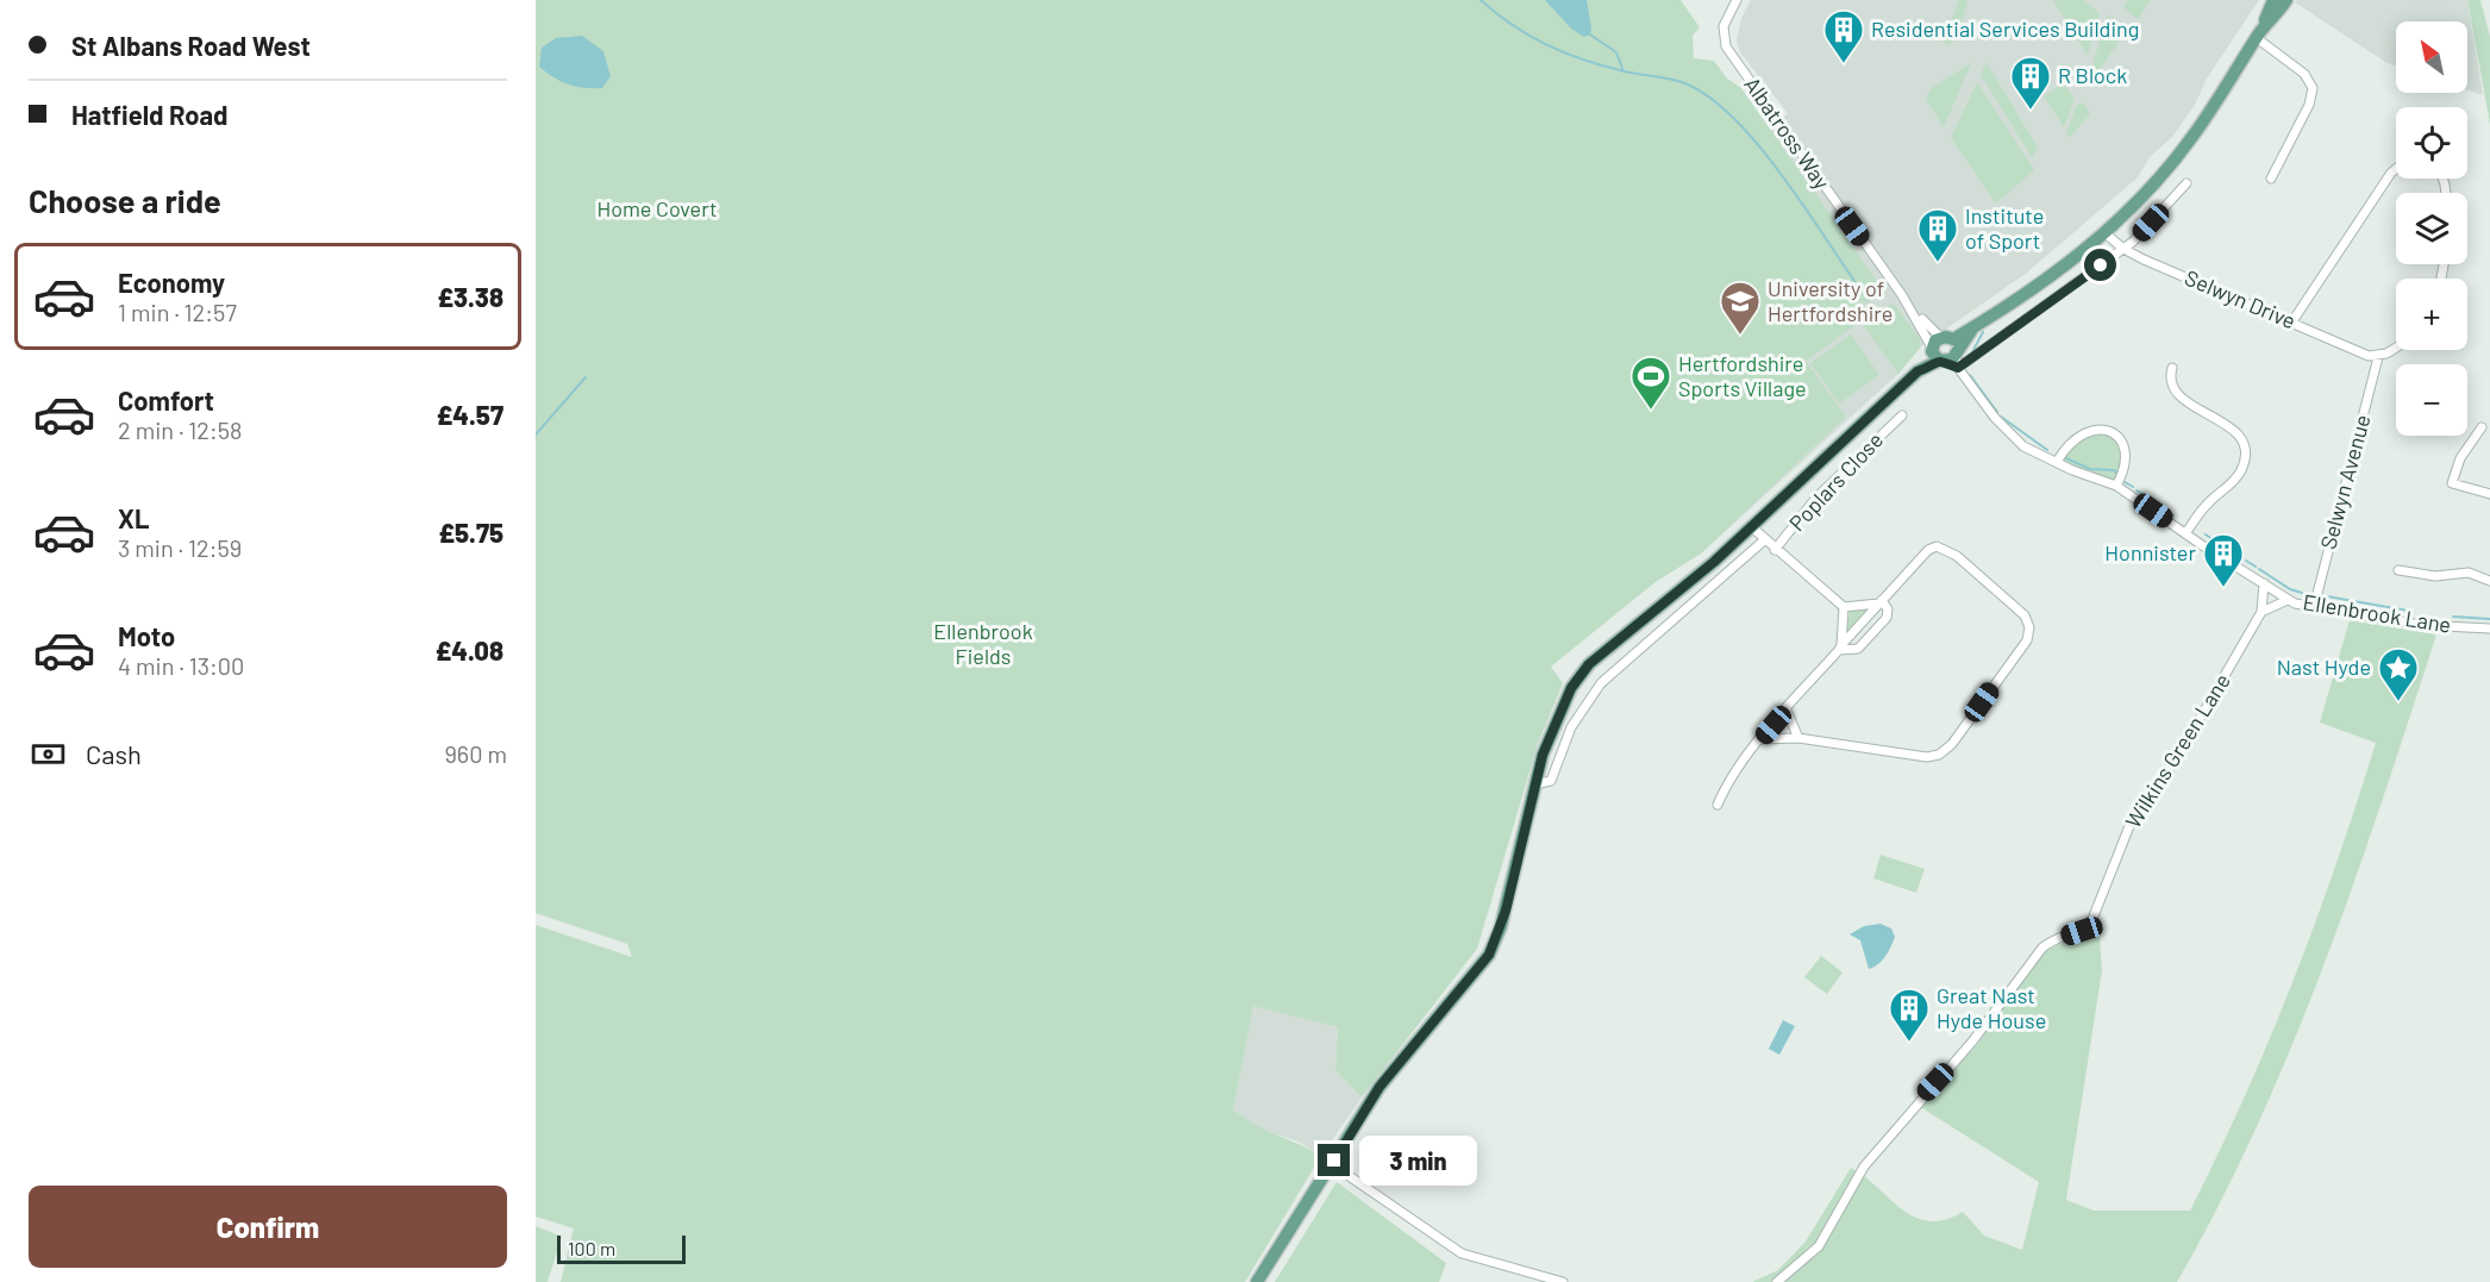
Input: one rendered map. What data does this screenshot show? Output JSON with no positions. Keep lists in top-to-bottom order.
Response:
{
  "streets": {
    "street": [
      "Albatross Way",
      "Selwyn Drive",
      "Poplars Close",
      "Selwyn Avenue",
      "Ellenbrook Lane",
      "Wilkins Green Lane"
    ]
  },
  "crossings": [
    ["Albatross Way", "Ellenbrook Lane"],
    ["Selwyn Drive", "Selwyn Avenue"],
    ["Selwyn Avenue", "Ellenbrook Lane"],
    ["Ellenbrook Lane", "Wilkins Green Lane"]
  ],
  "parks": ["Home Covert", "Ellenbrook Fields"],
  "places": {
    "building": [
      "Residential Services Building",
      "R Block",
      "Institute of Sport",
      "Honnister",
      "Great Nast Hyde House"
    ],
    "school or university": ["University of Hertfordshire"],
    "sports": ["Hertfordshire Sports Village"],
    "place": ["Nast Hyde"]
  },
  "scale_bar": "100 m",
  "north": "top left",
  "page": {
    "banner": ["St Albans Road West", "Hatfield Road"],
    "map_buttons": ["+", "−"],
    "heading": "Choose a ride",
    "list": [
      {
        "name": "Economy",
        "note": "1 min · 12:57",
        "value": "£3.38"
      },
      {
        "name": "Comfort",
        "note": "2 min · 12:58",
        "value": "£4.57"
      },
      {
        "name": "XL",
        "note": "3 min · 12:59",
        "value": "£5.75"
      },
      {
        "name": "Moto",
        "note": "4 min · 13:00",
        "value": "£4.08"
      }
    ],
    "pay": ["Cash", "960 m"],
    "bubble": "3 min",
    "buttons": "Confirm",
    "scale": "100 m"
  }
}
